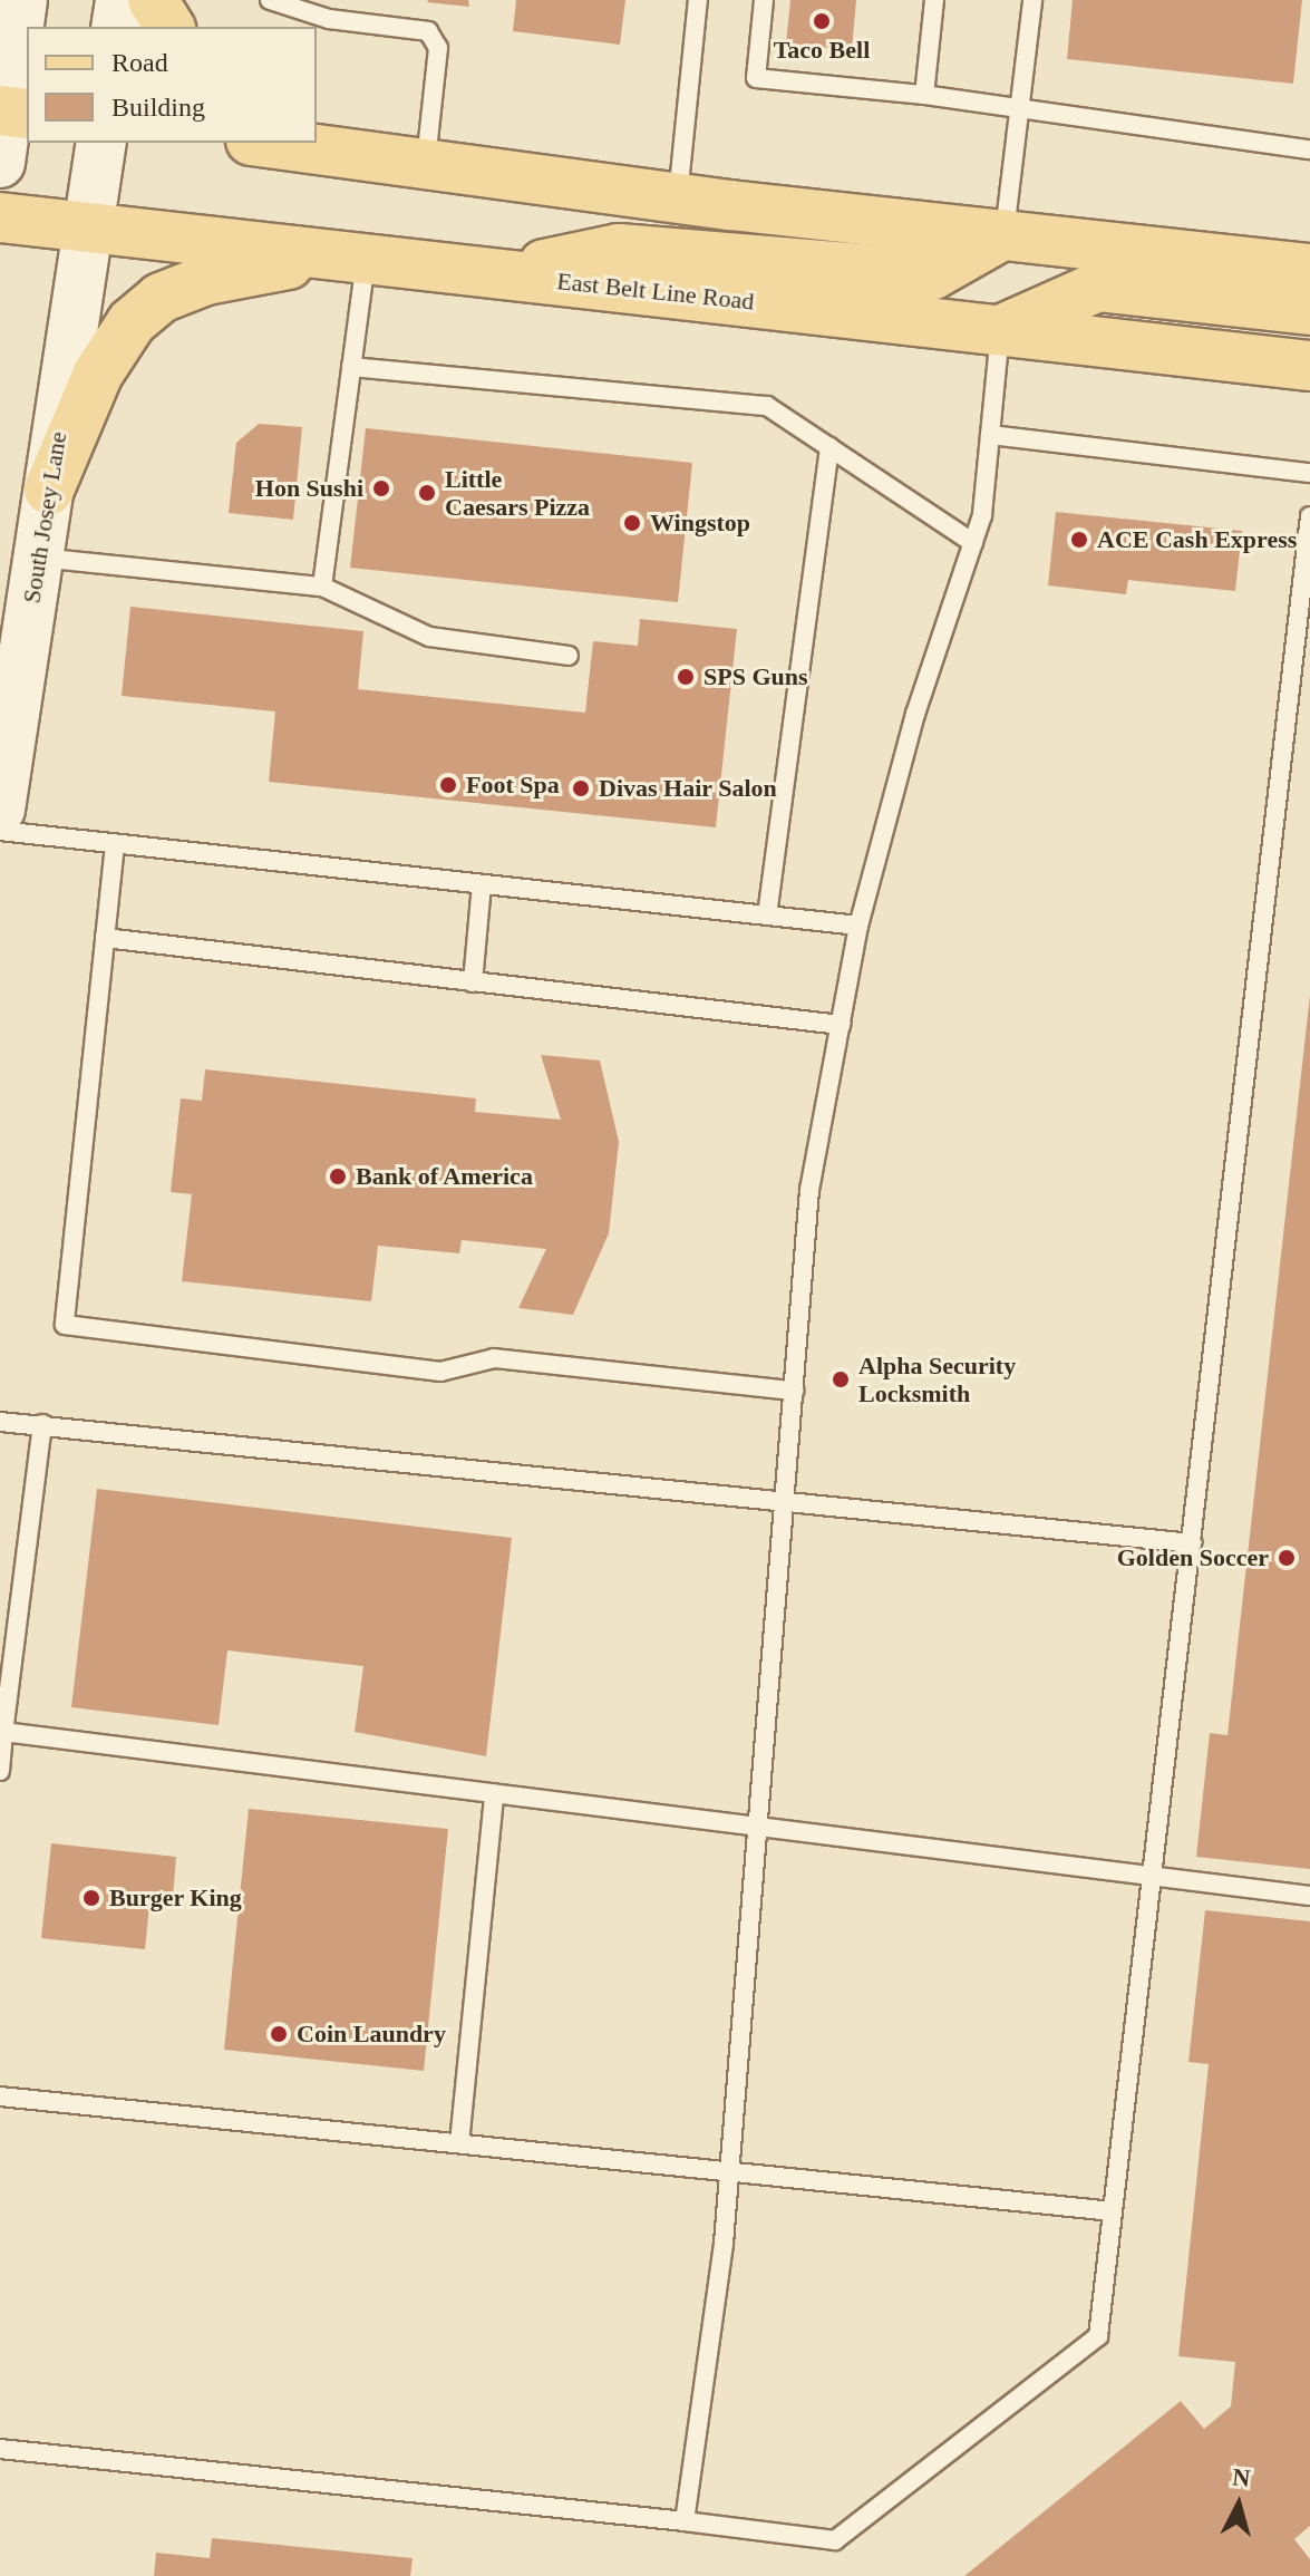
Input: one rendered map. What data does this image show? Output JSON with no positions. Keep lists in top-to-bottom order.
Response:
{
  "streets": {
    "main road": ["East Belt Line Road", "South Josey Lane"]
  },
  "crossings": [
    ["East Belt Line Road", "South Josey Lane"]
  ],
  "places": [
    "Taco Bell",
    "Hon Sushi",
    "Little Caesars Pizza",
    "Wingstop",
    "ACE Cash Express",
    "SPS Guns",
    "Foot Spa",
    "Divas Hair Salon",
    "Bank of America",
    "Alpha Security Locksmith",
    "Golden Soccer",
    "Burger King",
    "Coin Laundry"
  ],
  "legend": ["Road", "Building"],
  "north": "top"
}
